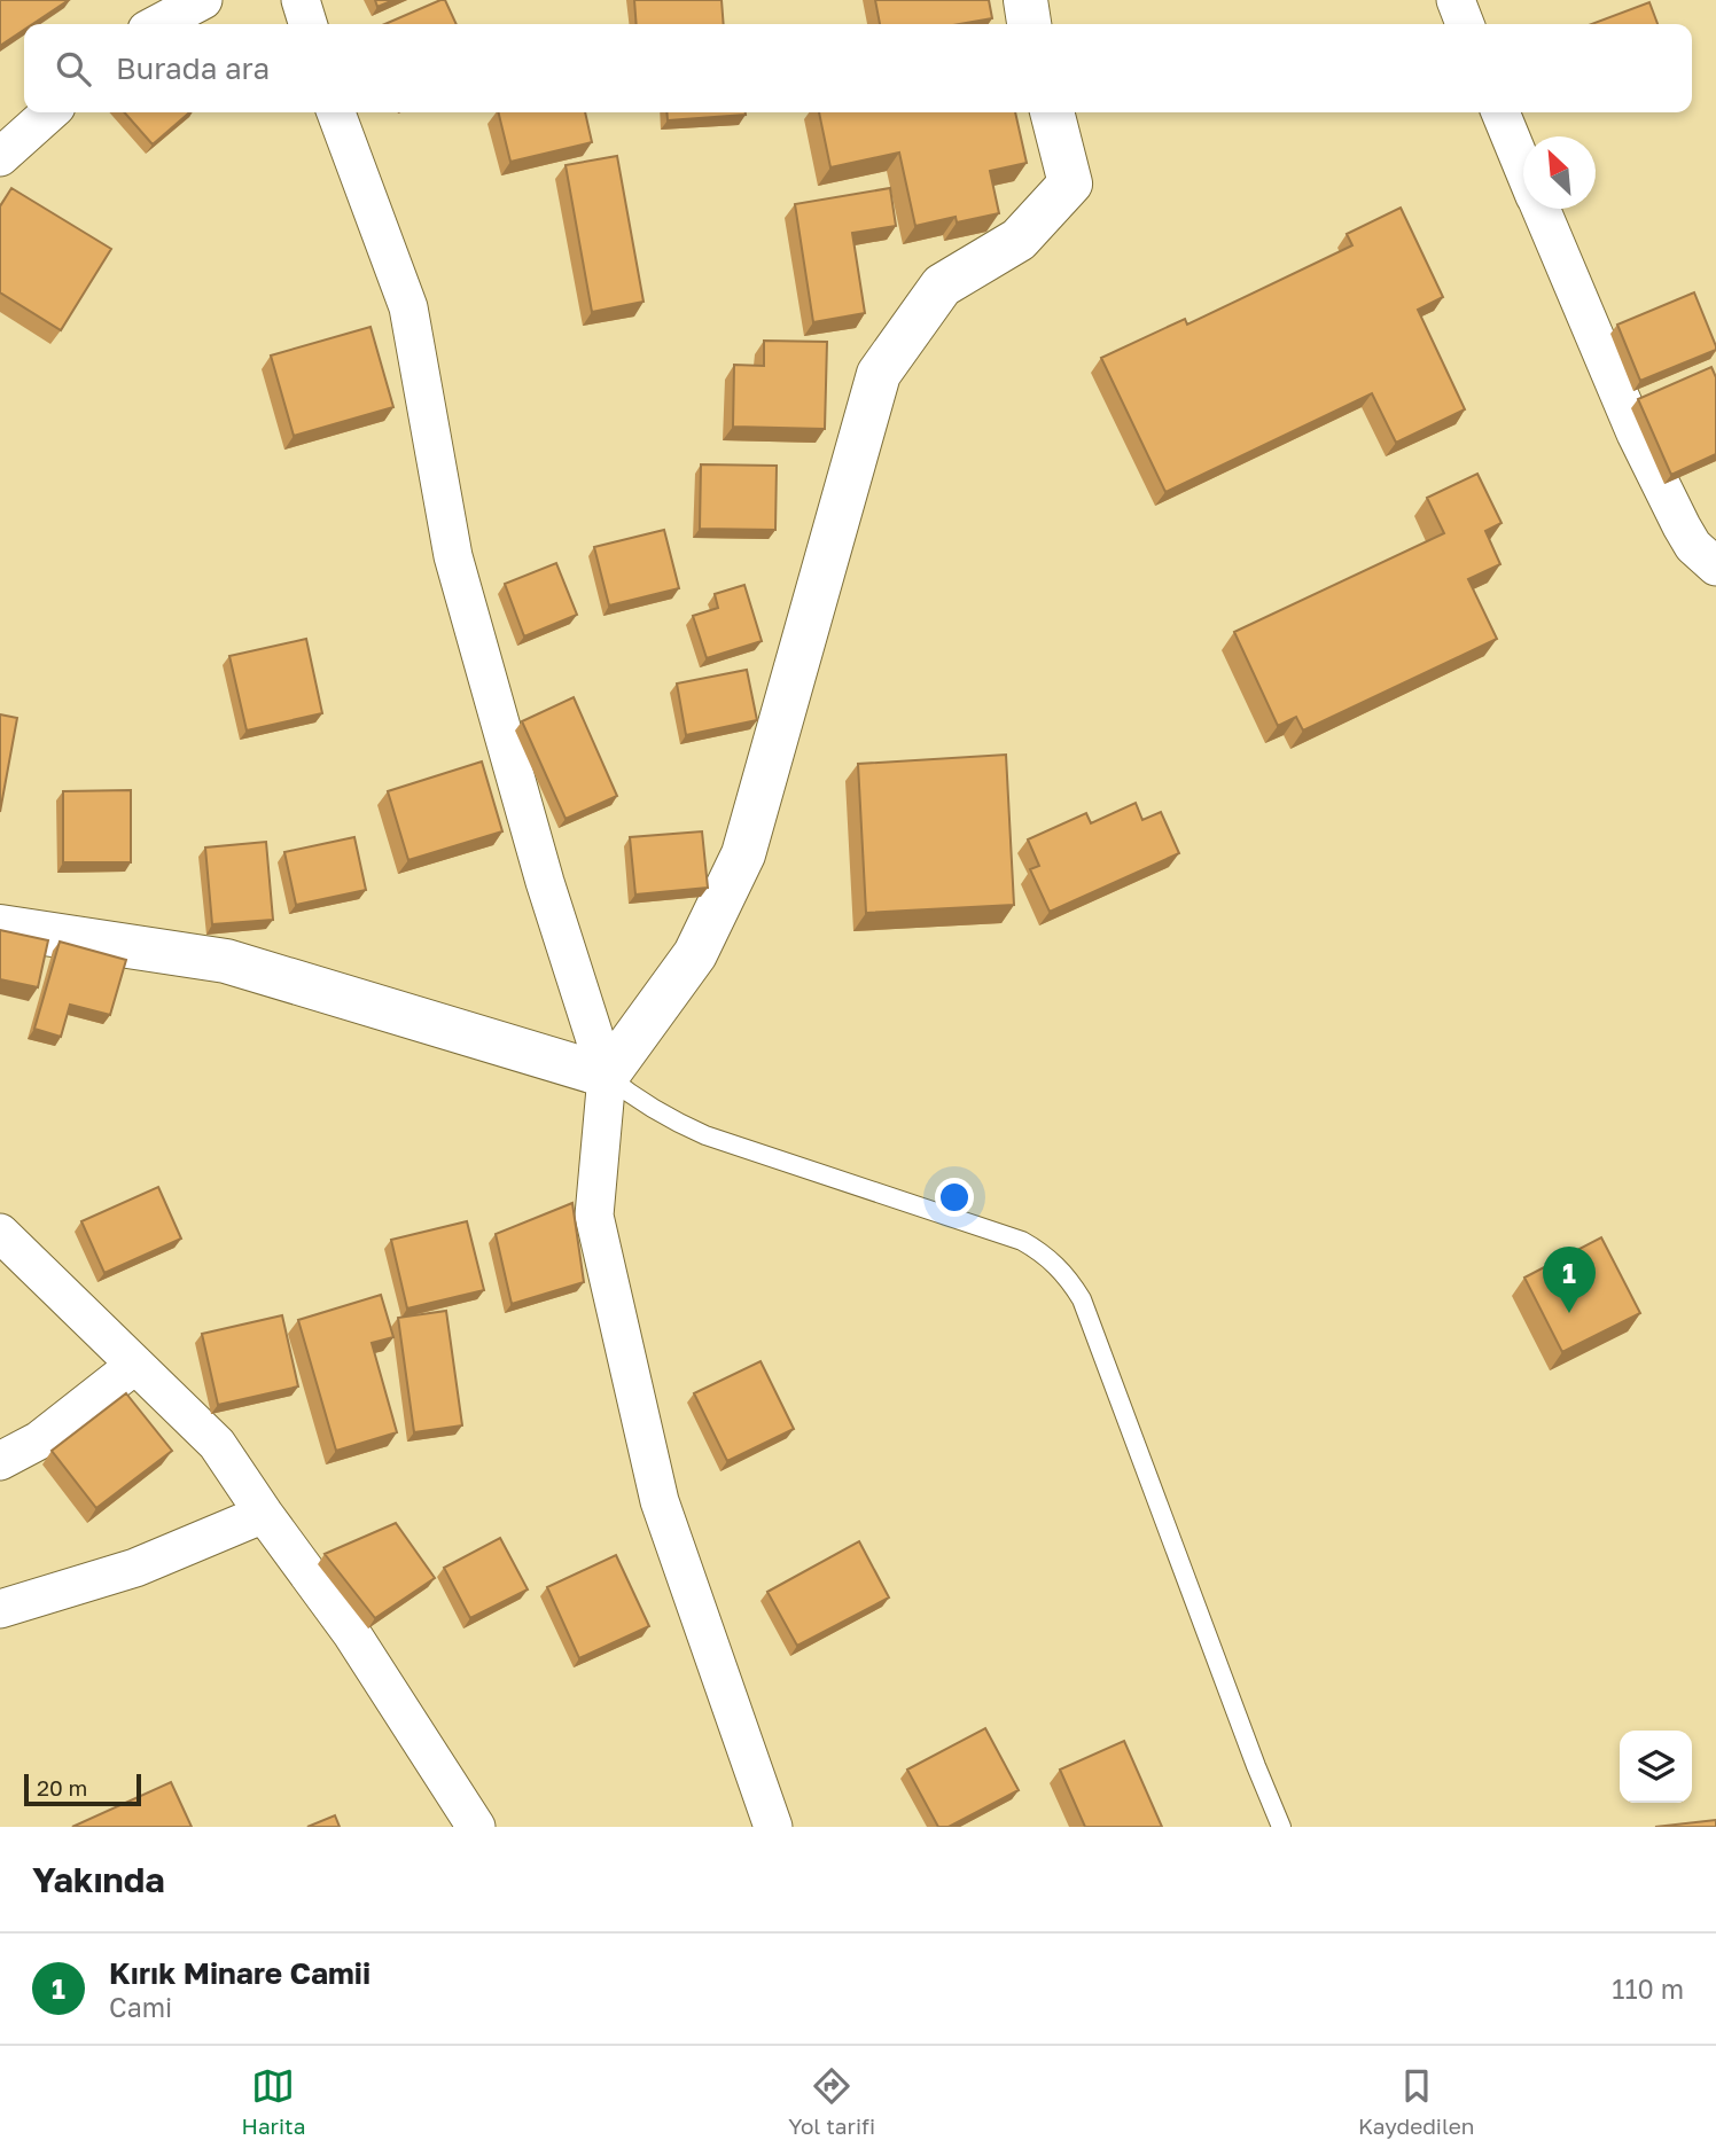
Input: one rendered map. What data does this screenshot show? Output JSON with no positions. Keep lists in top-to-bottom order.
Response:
{
  "scale_bar": "20 m",
  "north": "top left",
  "page": {
    "search": "Burada ara",
    "pins": "1",
    "scale": "20 m",
    "heading": "Yakında",
    "list": [
      {
        "mark": "1",
        "name": "Kırık Minare Camii",
        "note": "Cami",
        "value": "110 m"
      }
    ],
    "nav": ["Harita", "Yol tarifi", "Kaydedilen"]
  }
}
